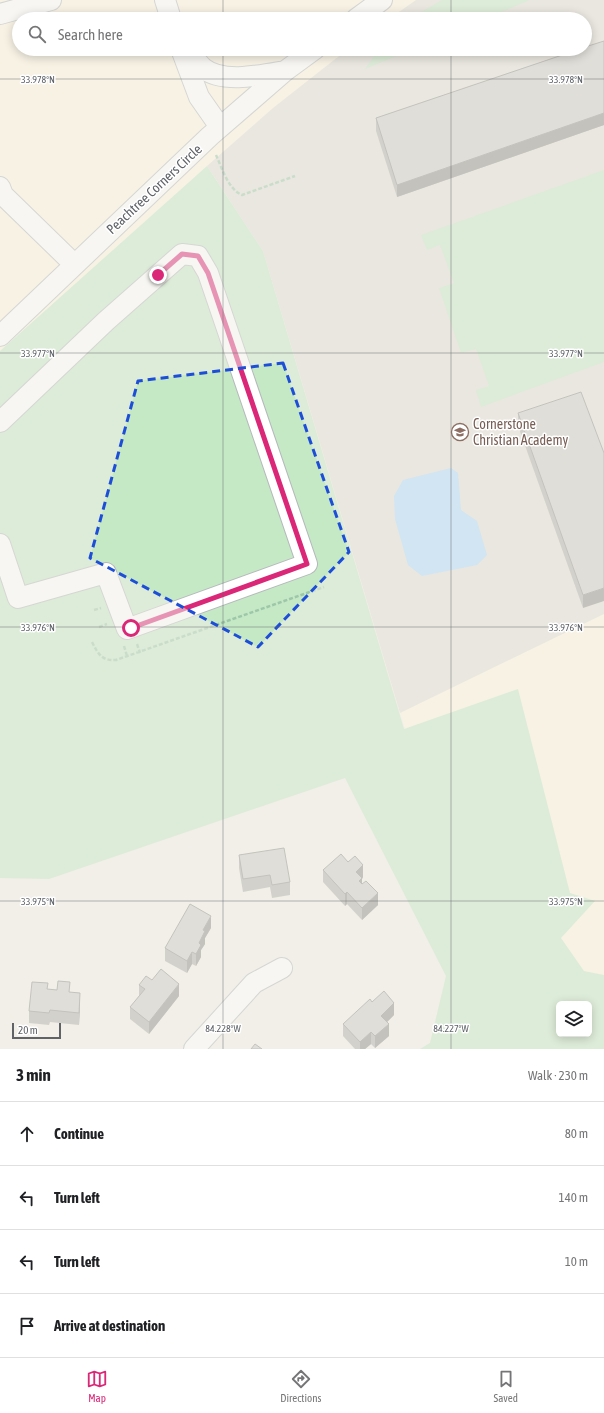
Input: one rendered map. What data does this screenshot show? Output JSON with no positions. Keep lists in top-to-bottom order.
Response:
{
  "streets": {
    "street": ["Peachtree Corners Circle"]
  },
  "places": {
    "school or university": ["Cornerstone Christian Academy"]
  },
  "scale_bar": "20 m",
  "page": {
    "search": "Search here",
    "scale": "20 m",
    "heading": ["3 min", "Walk · 230 m"],
    "list": [
      ["Continue", "80 m"],
      ["Turn left", "140 m"],
      ["Turn left", "10 m"],
      "Arrive at destination"
    ],
    "nav": ["Map", "Directions", "Saved"]
  },
  "coordinates": [
    "33.978°N",
    "33.977°N",
    "33.976°N",
    "33.975°N",
    "84.228°W",
    "84.227°W"
  ]
}
